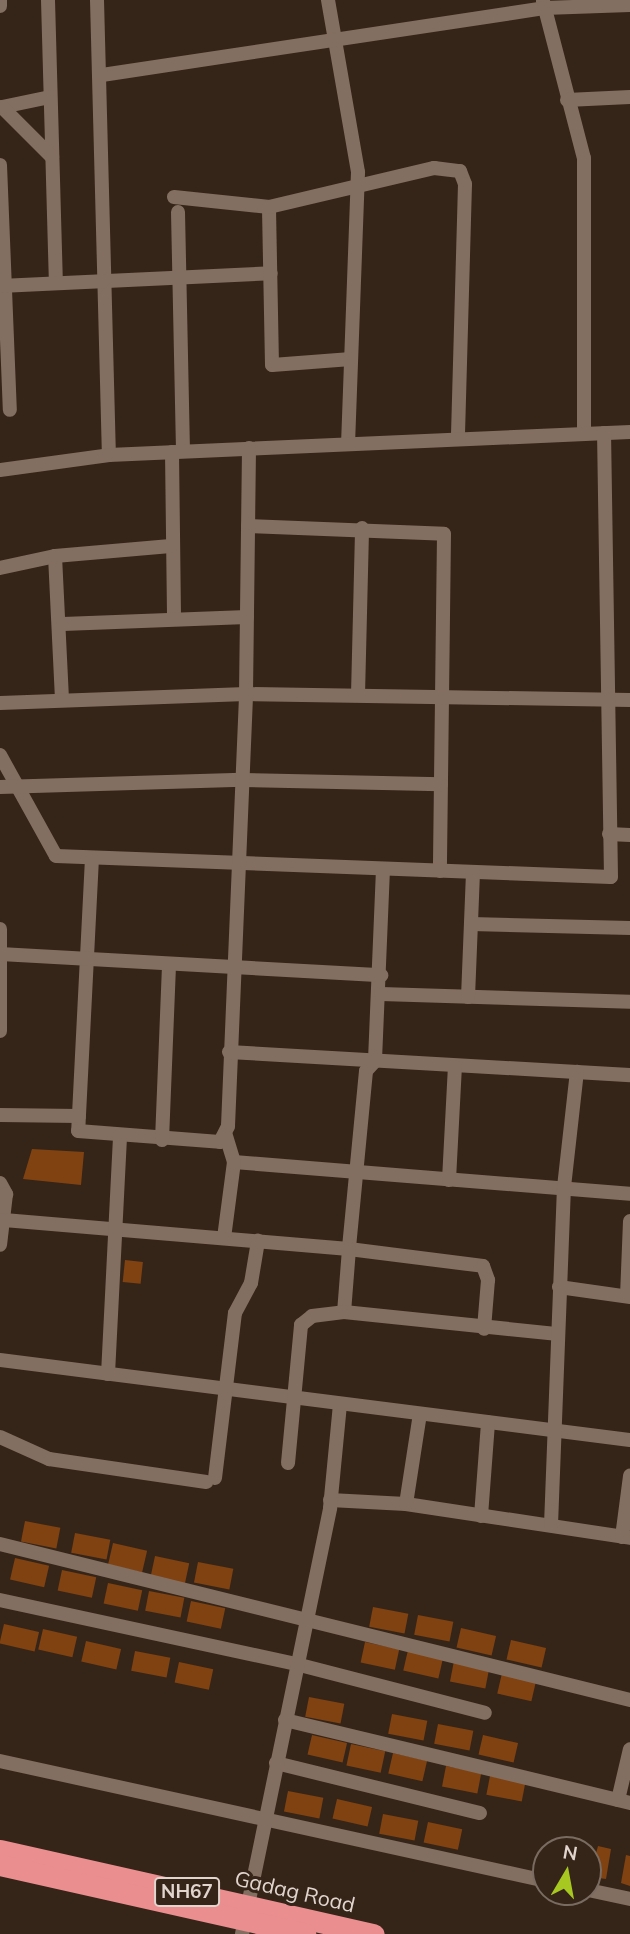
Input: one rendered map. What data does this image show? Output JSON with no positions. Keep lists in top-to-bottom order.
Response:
{
  "streets": {
    "highway": ["Gadag Road", "NH67"]
  },
  "north": "top"
}
